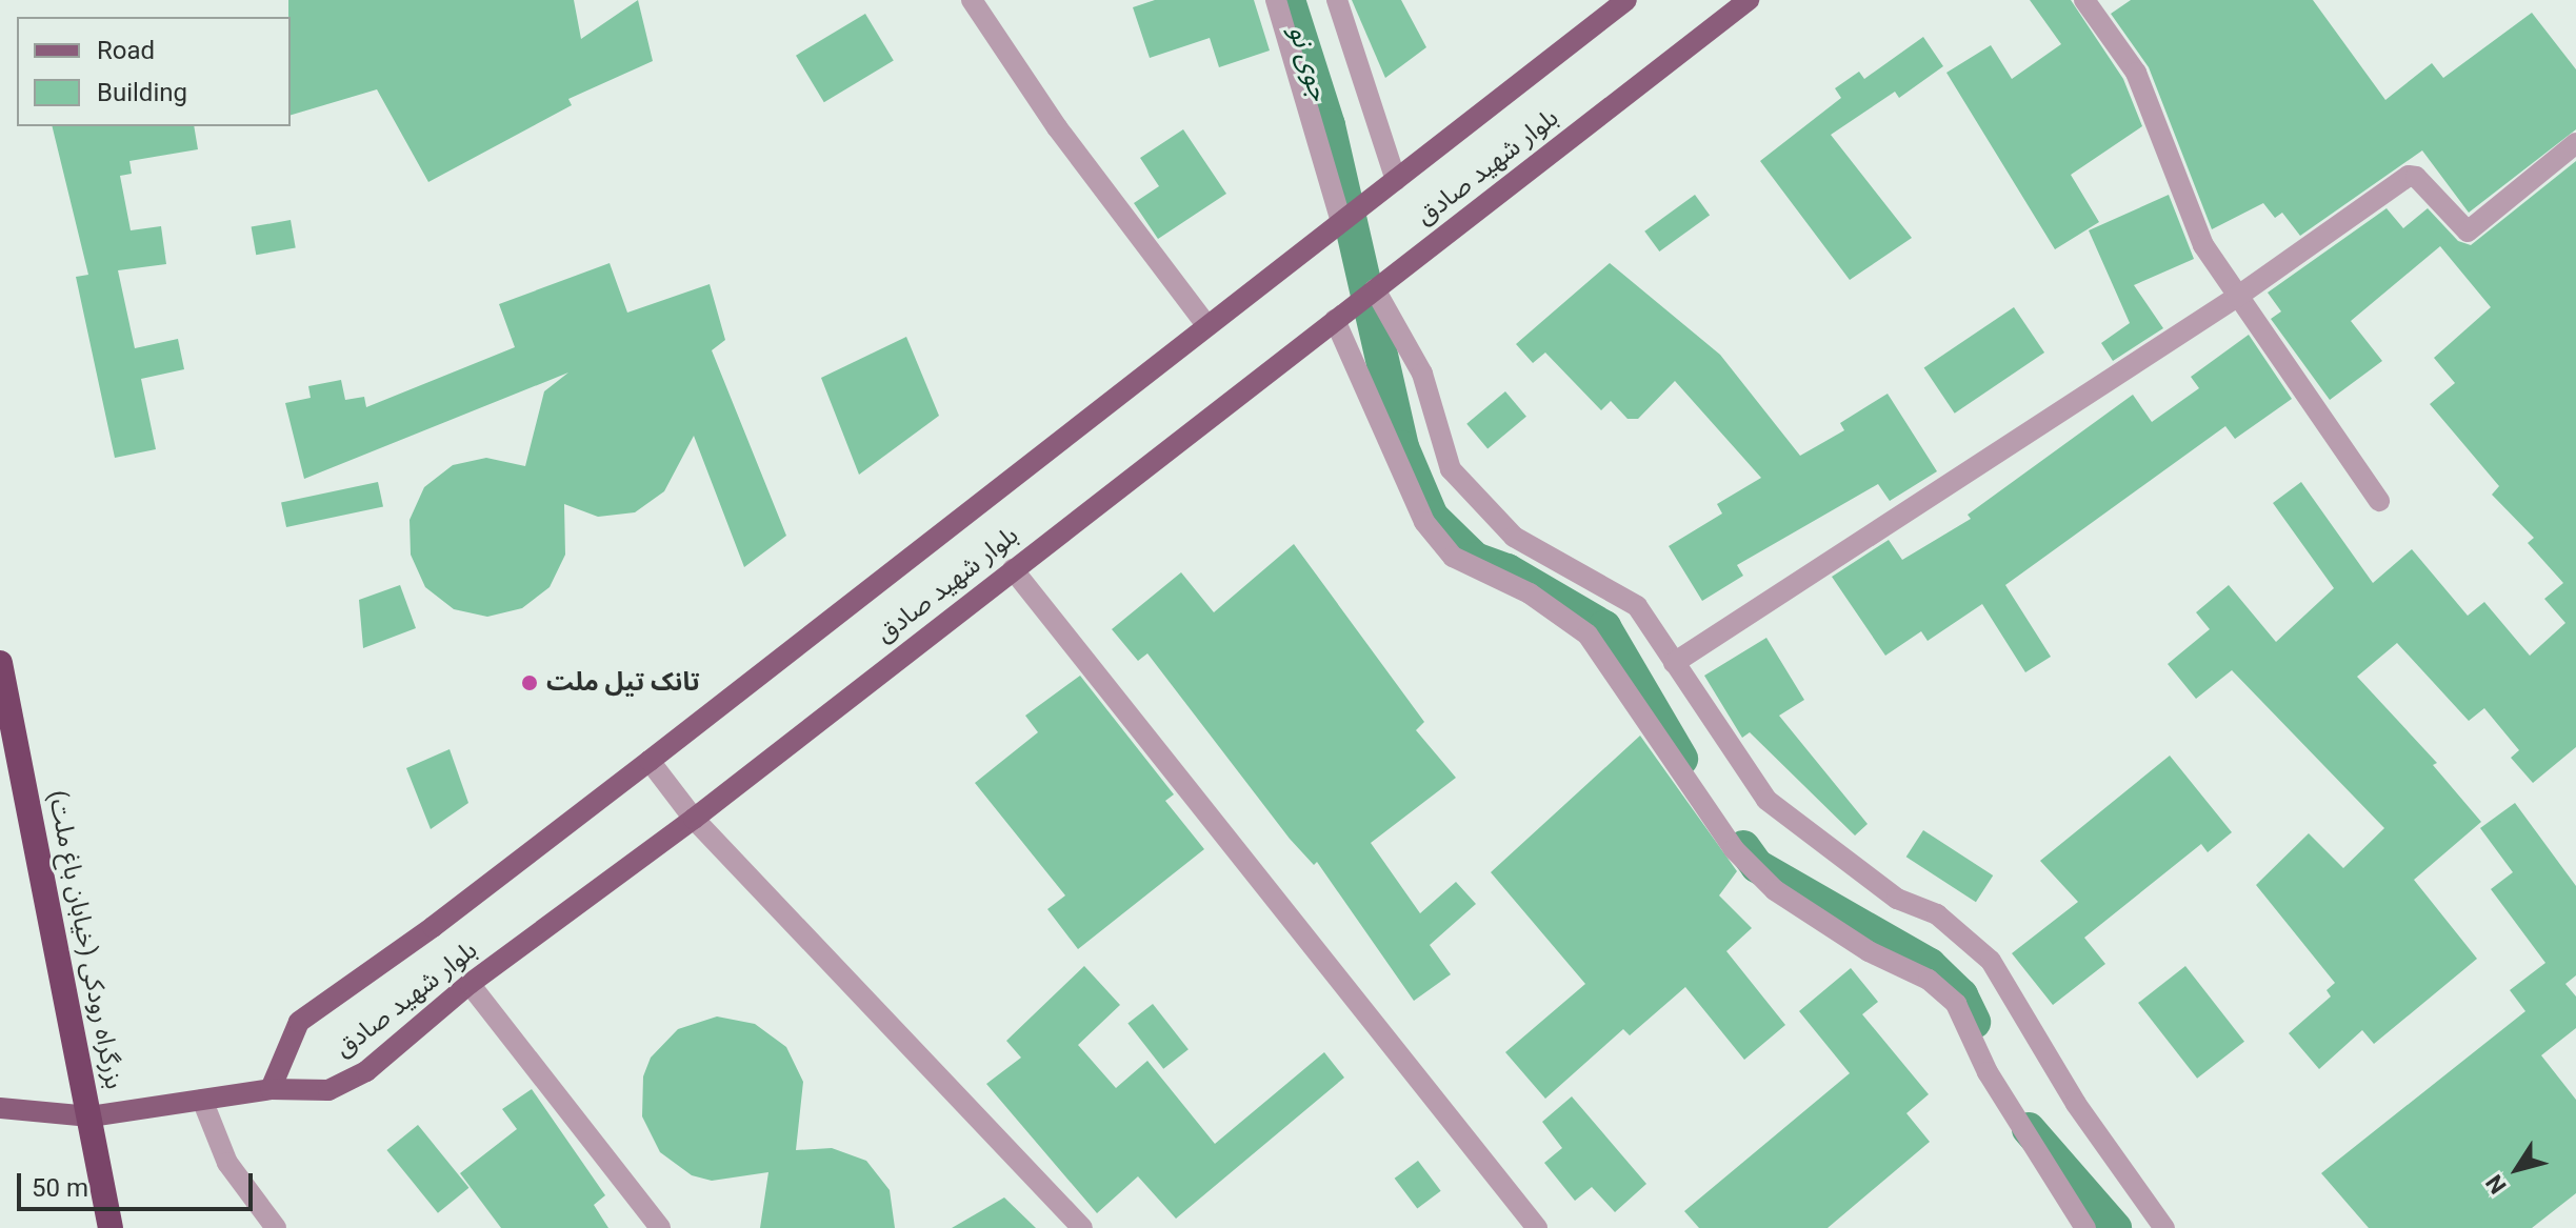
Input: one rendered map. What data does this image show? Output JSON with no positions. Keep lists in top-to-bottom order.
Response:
{
  "streets": {
    "highway": ["بزرگراه رودکی (خیابان باغ ملت)"],
    "main road": ["بلوار شهید صادق"]
  },
  "water": ["جوی نو"],
  "places": ["تانک تیل ملت"],
  "legend": ["Road", "Building"],
  "scale_bar": "50 m",
  "north": "bottom left"
}
